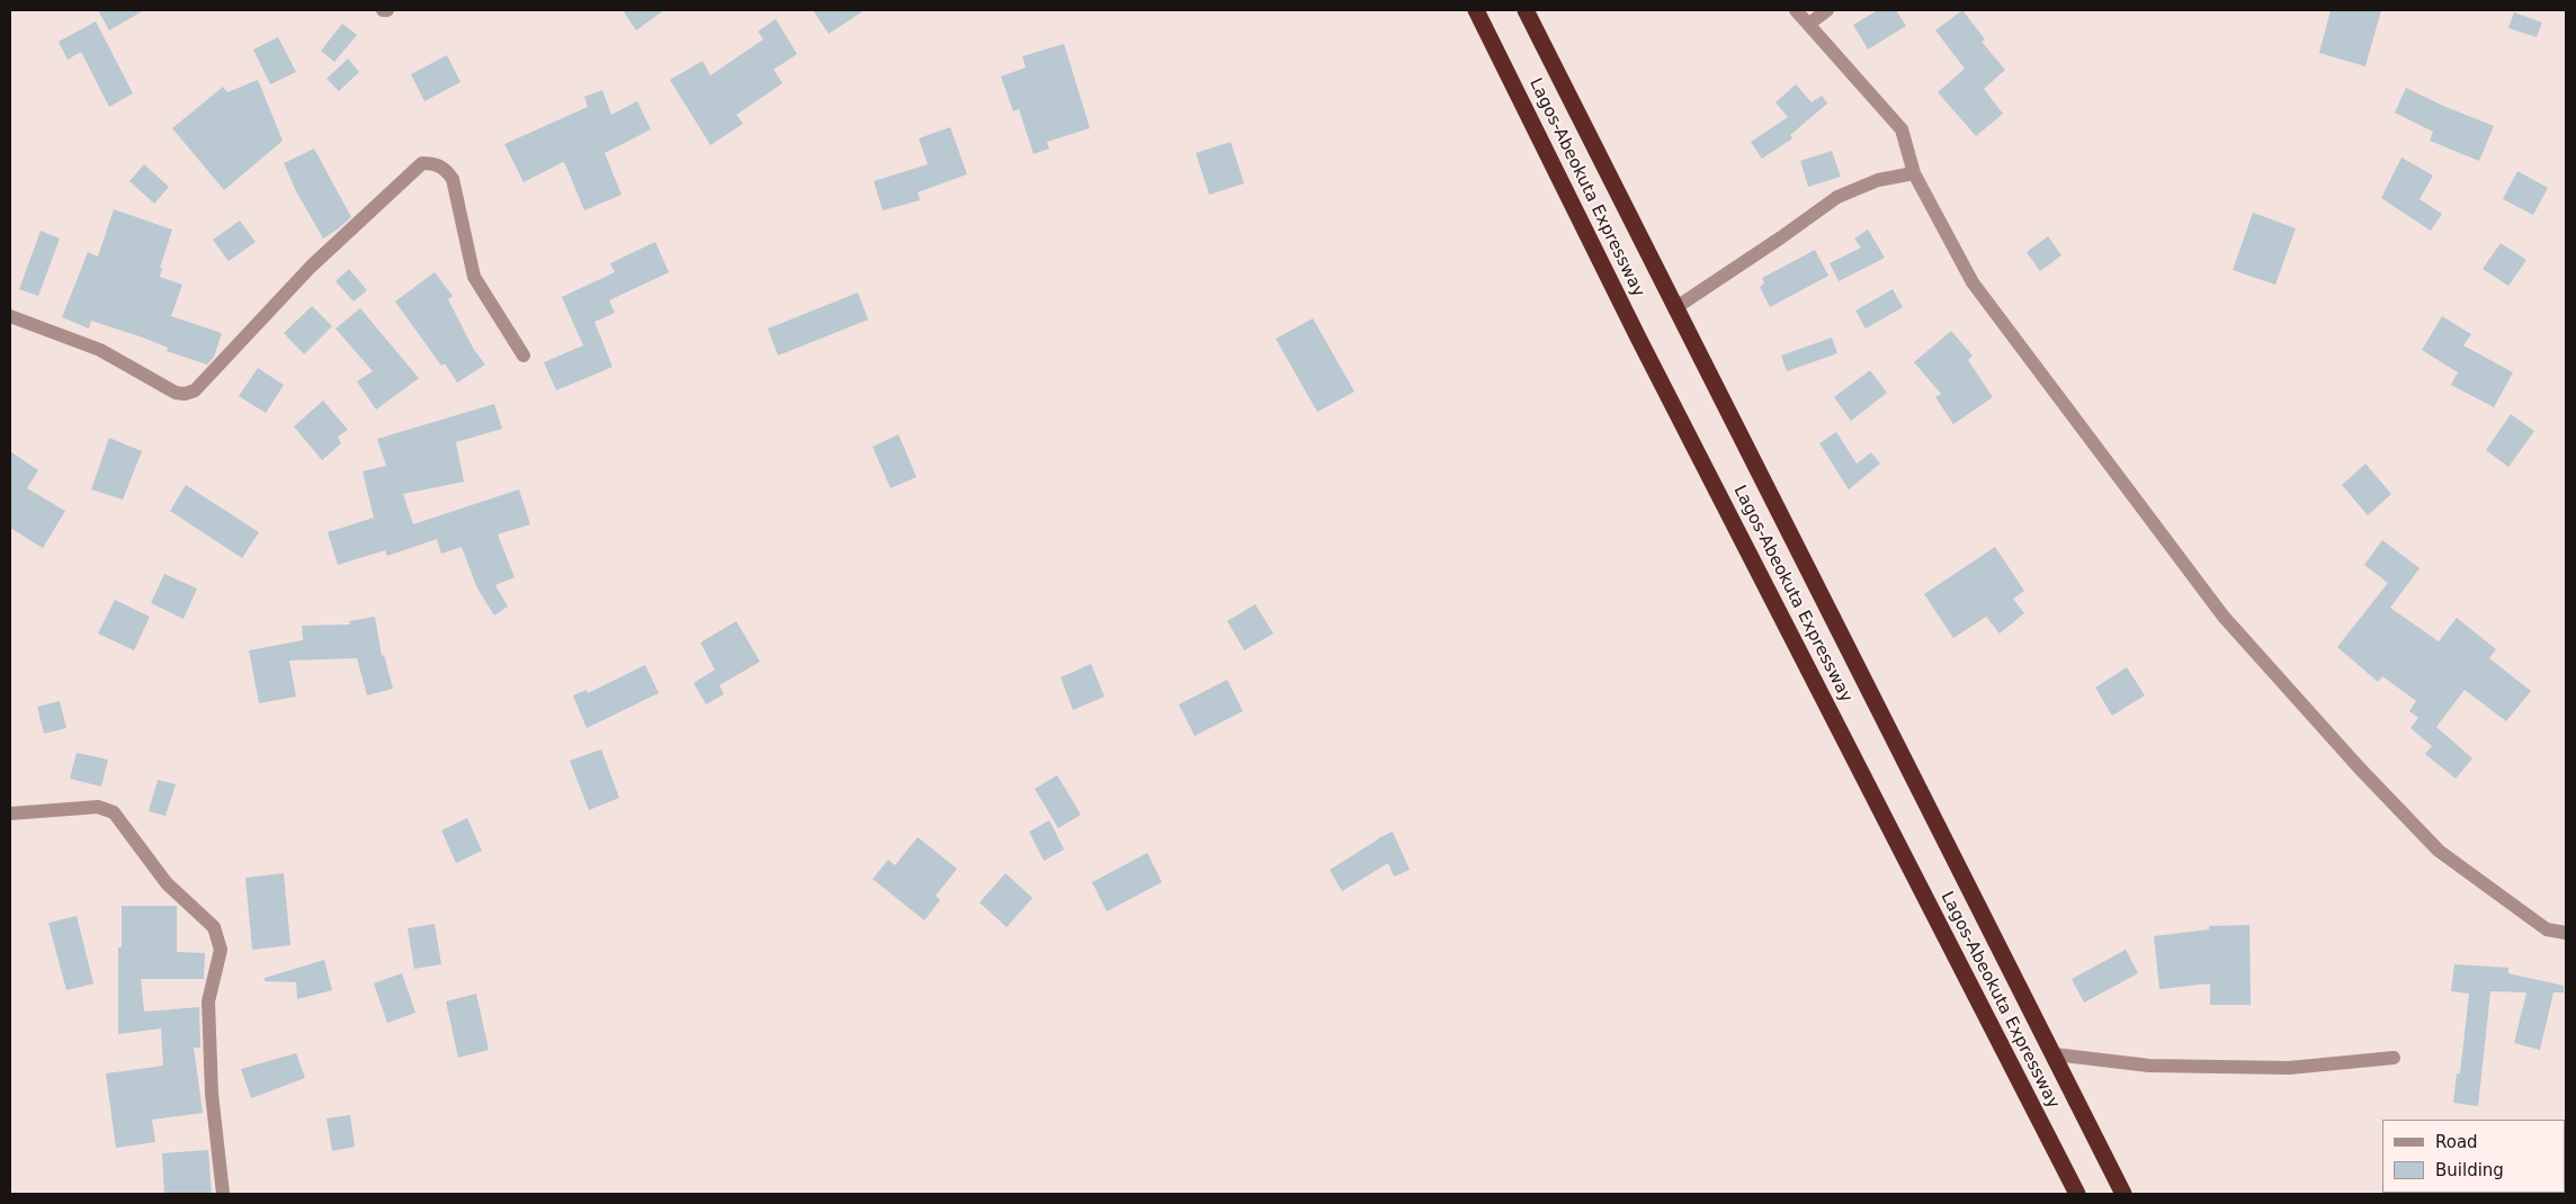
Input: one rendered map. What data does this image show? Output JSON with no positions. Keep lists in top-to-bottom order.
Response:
{
  "streets": {
    "highway": ["Lagos-Abeokuta Expressway"]
  },
  "legend": ["Road", "Building"]
}
